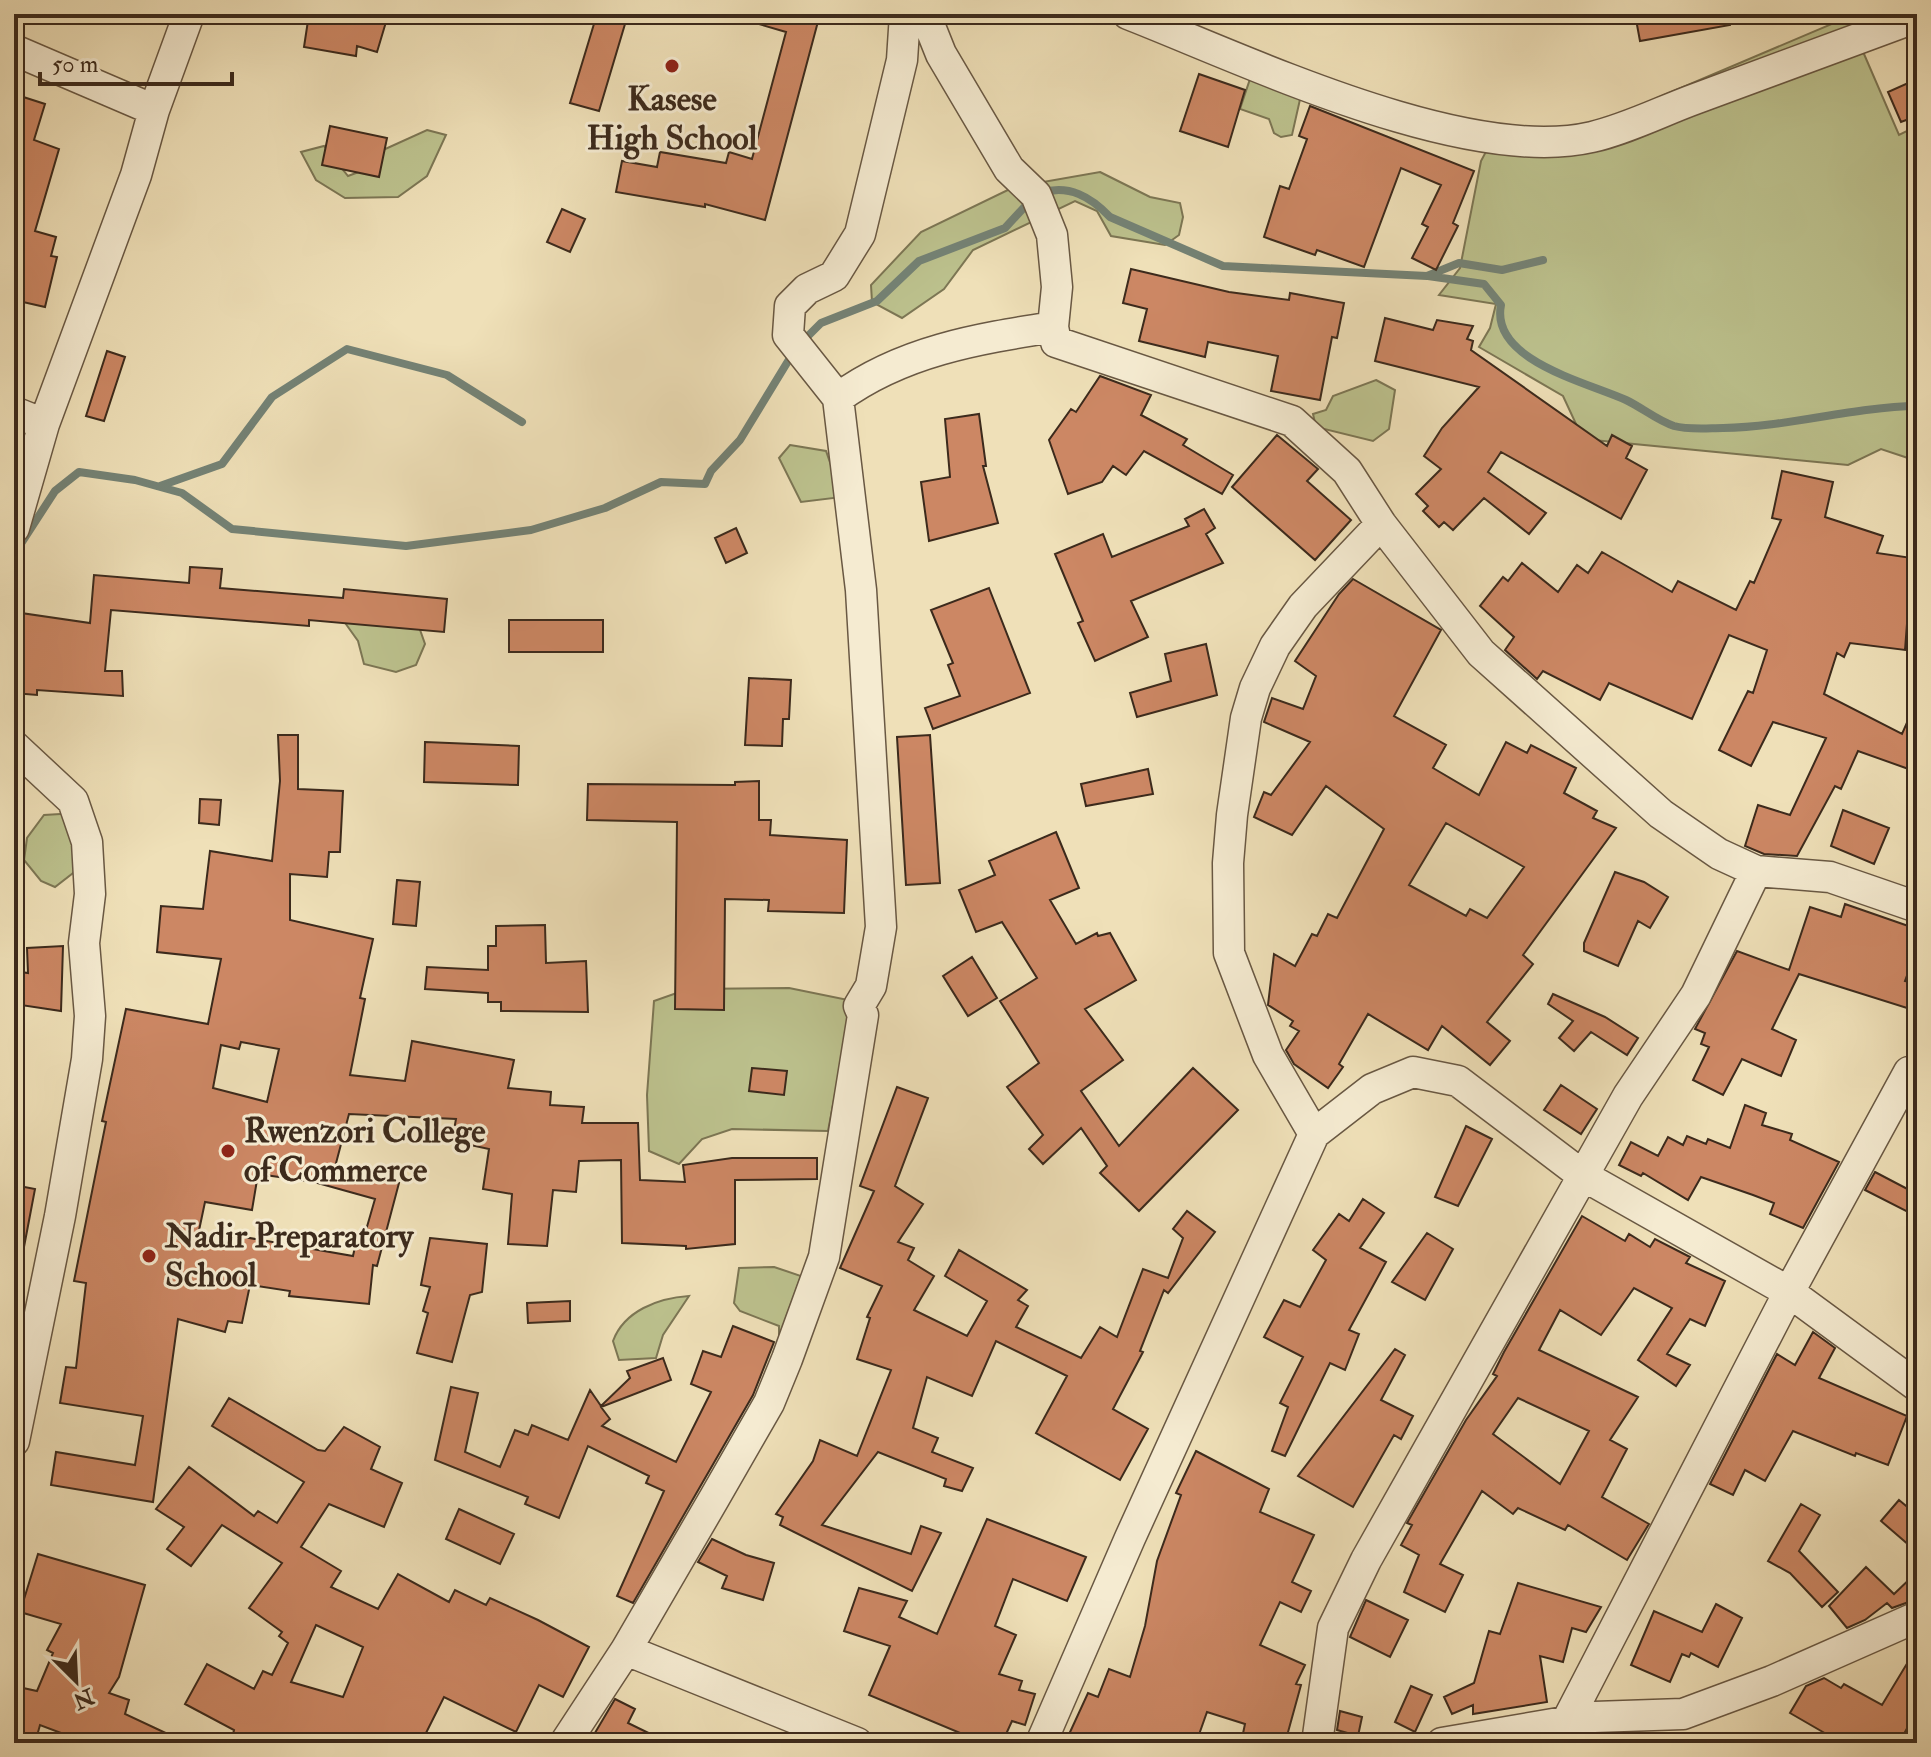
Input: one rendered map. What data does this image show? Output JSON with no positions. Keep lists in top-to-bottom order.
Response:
{
  "places": ["Kasese High School", "Rwenzori College of Commerce", "Nadir Preparatory School"],
  "scale_bar": "50 m",
  "north": "bottom right"
}
